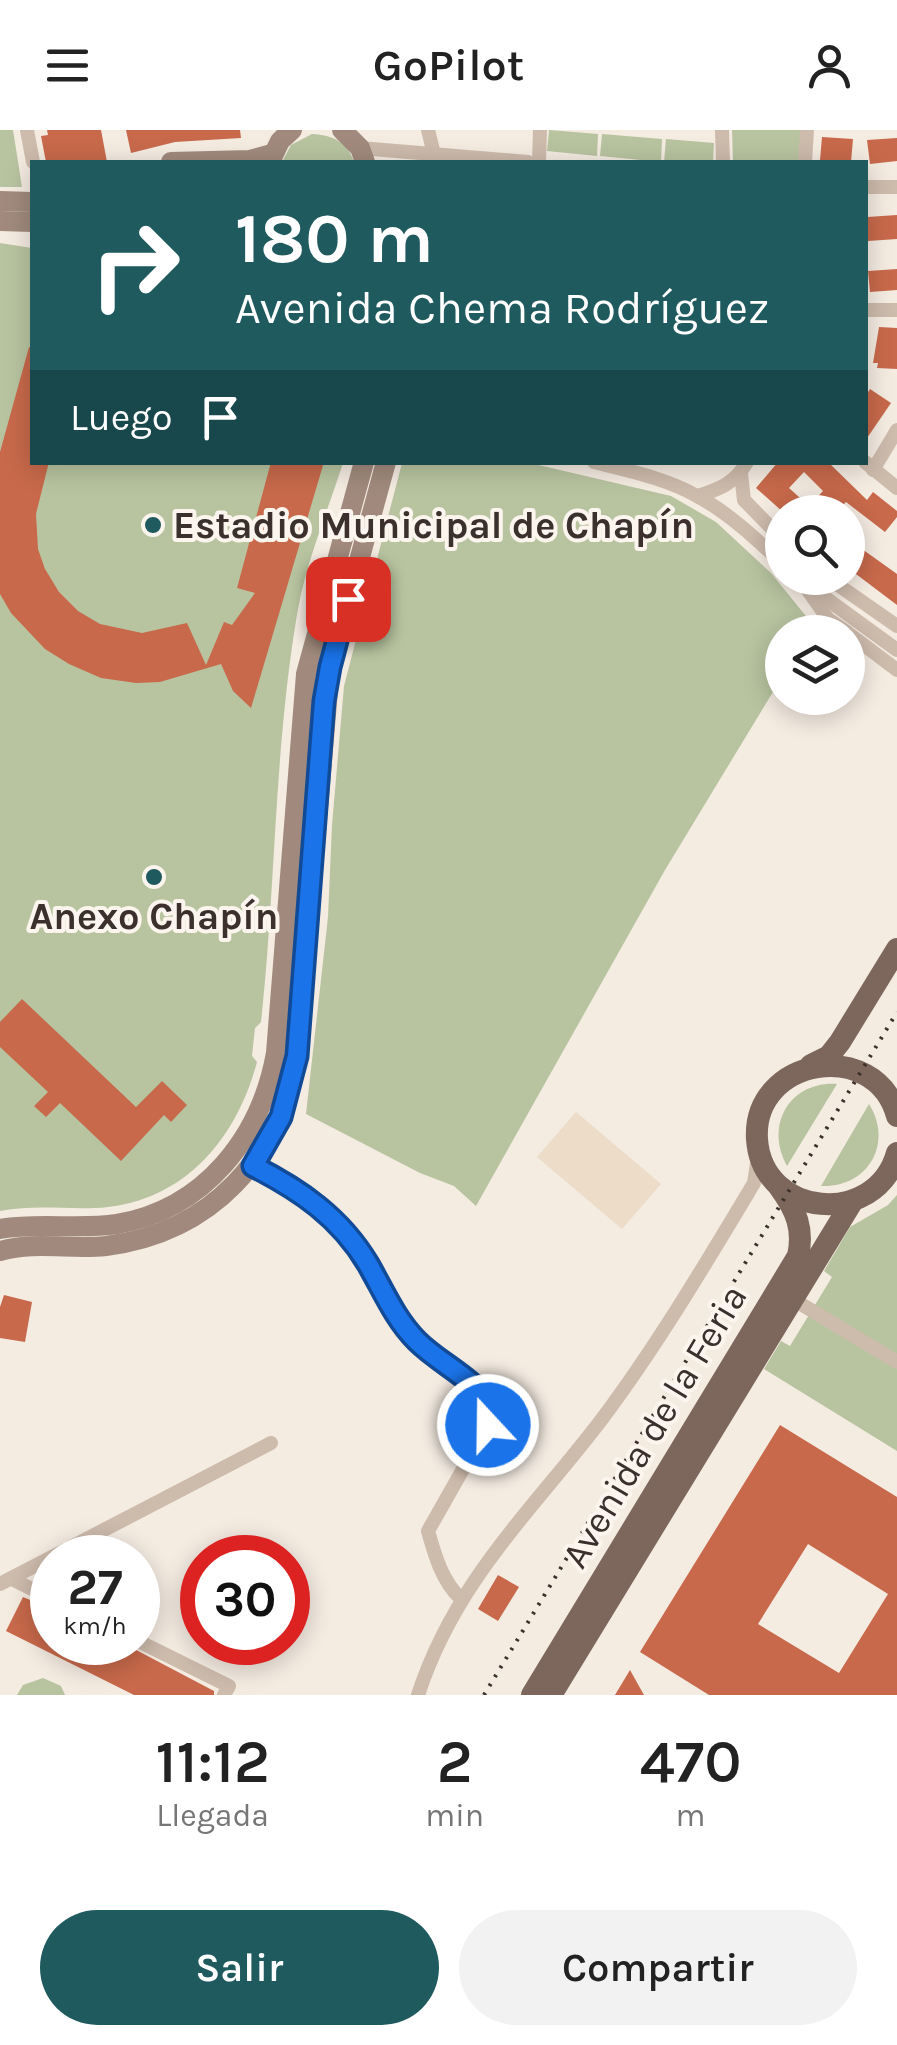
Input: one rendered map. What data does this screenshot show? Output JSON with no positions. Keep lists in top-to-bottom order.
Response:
{
  "streets": {
    "main road": ["Avenida de la Feria"]
  },
  "places": ["Estadio Municipal de Chapín", "Anexo Chapín"],
  "page": {
    "header": "GoPilot",
    "turn": ["180 m", "Avenida Chema Rodríguez"],
    "then": "Luego",
    "speed": "27 km/h",
    "limit": "30",
    "eta": [
      "11:12",
      "Llegada",
      "2",
      "min",
      "470",
      "m"
    ],
    "buttons": ["Salir", "Compartir"]
  }
}
